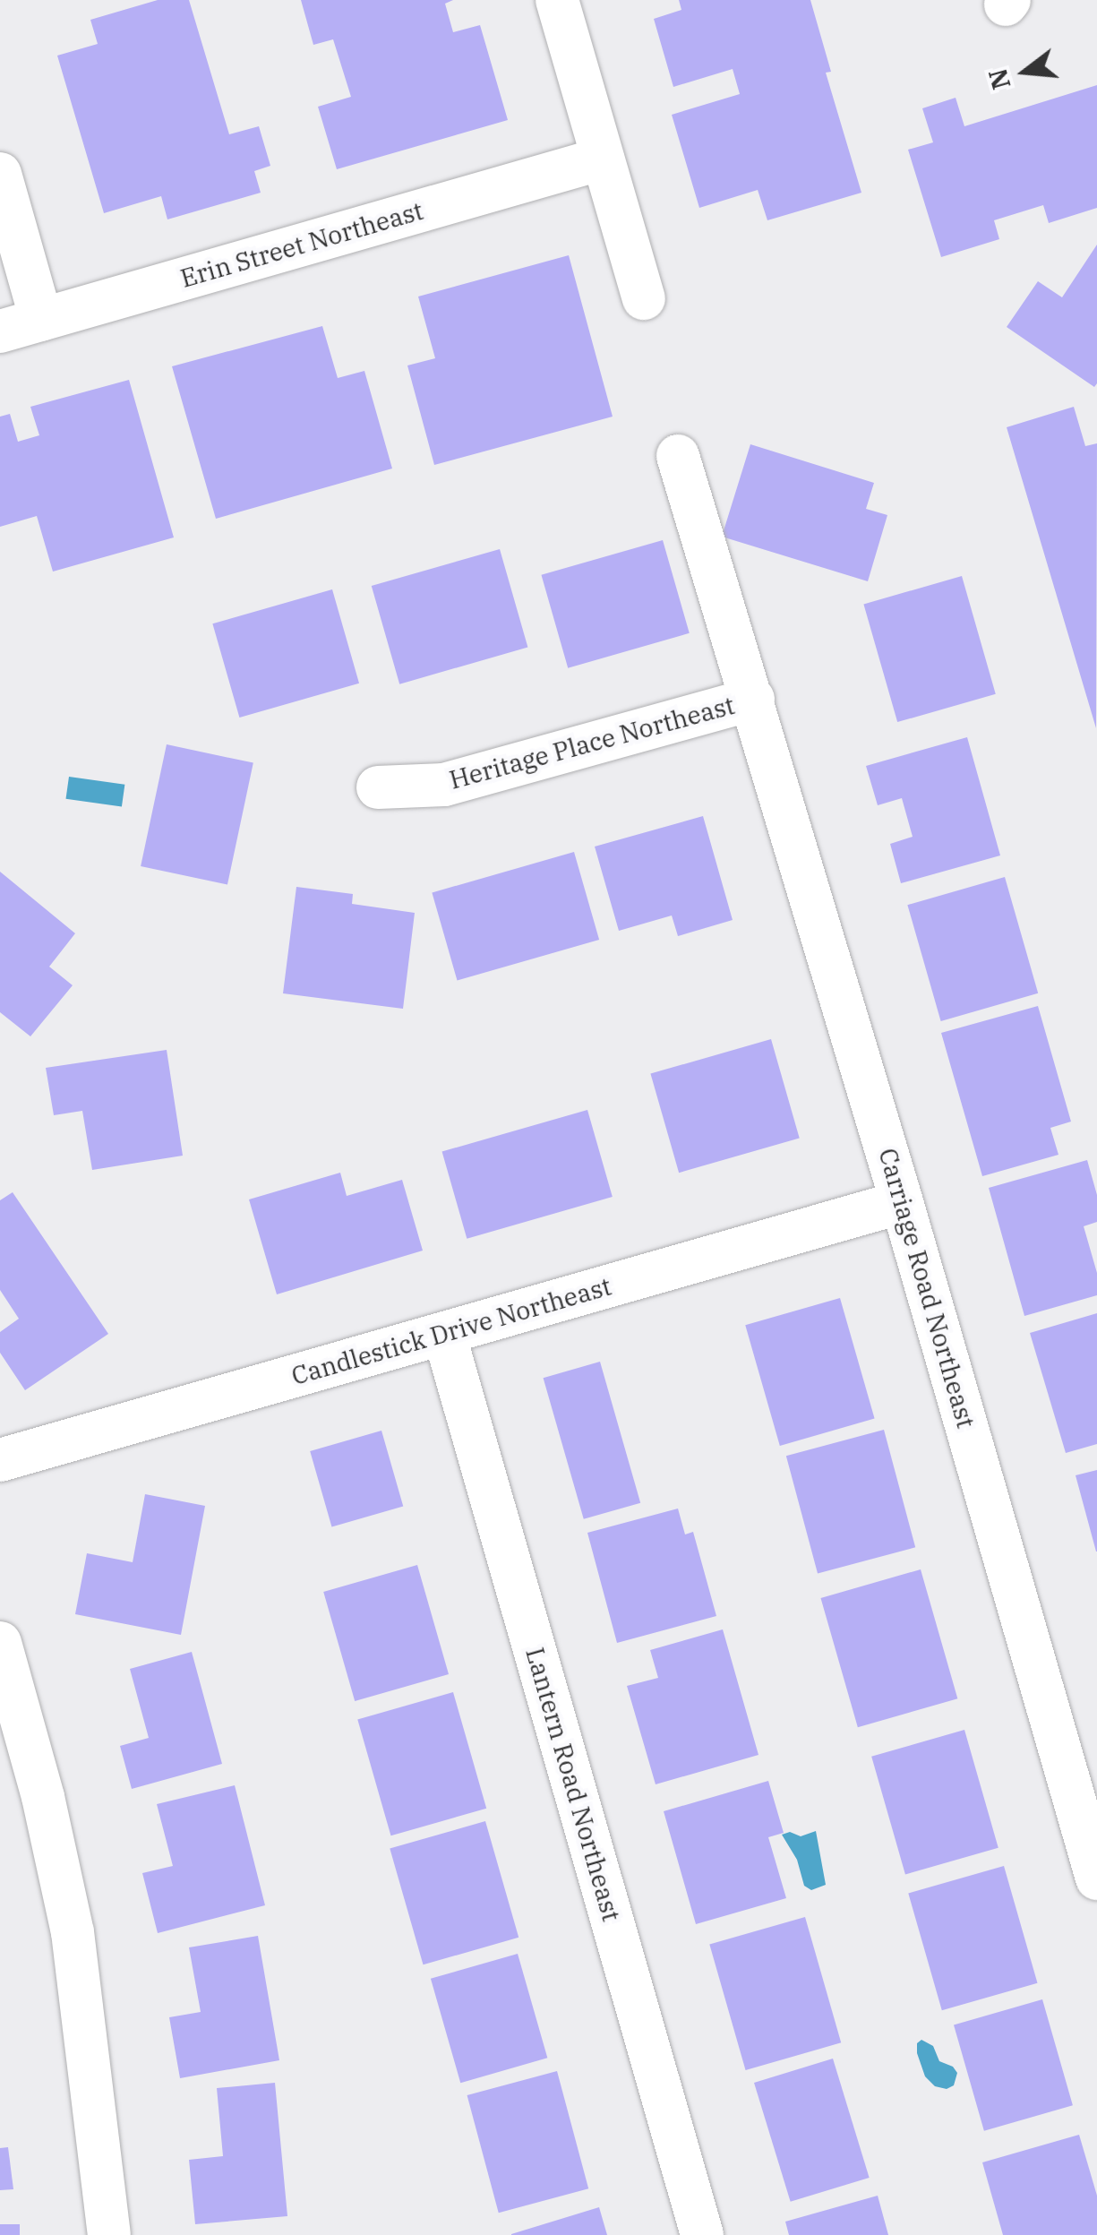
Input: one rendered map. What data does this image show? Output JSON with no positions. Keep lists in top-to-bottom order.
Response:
{
  "streets": {
    "street": [
      "Erin Street Northeast",
      "Heritage Place Northeast",
      "Carriage Road Northeast",
      "Candlestick Drive Northeast",
      "Lantern Road Northeast"
    ]
  },
  "crossings": [
    ["Heritage Place Northeast", "Carriage Road Northeast"],
    ["Carriage Road Northeast", "Candlestick Drive Northeast"],
    ["Candlestick Drive Northeast", "Lantern Road Northeast"]
  ],
  "north": "left"
}
